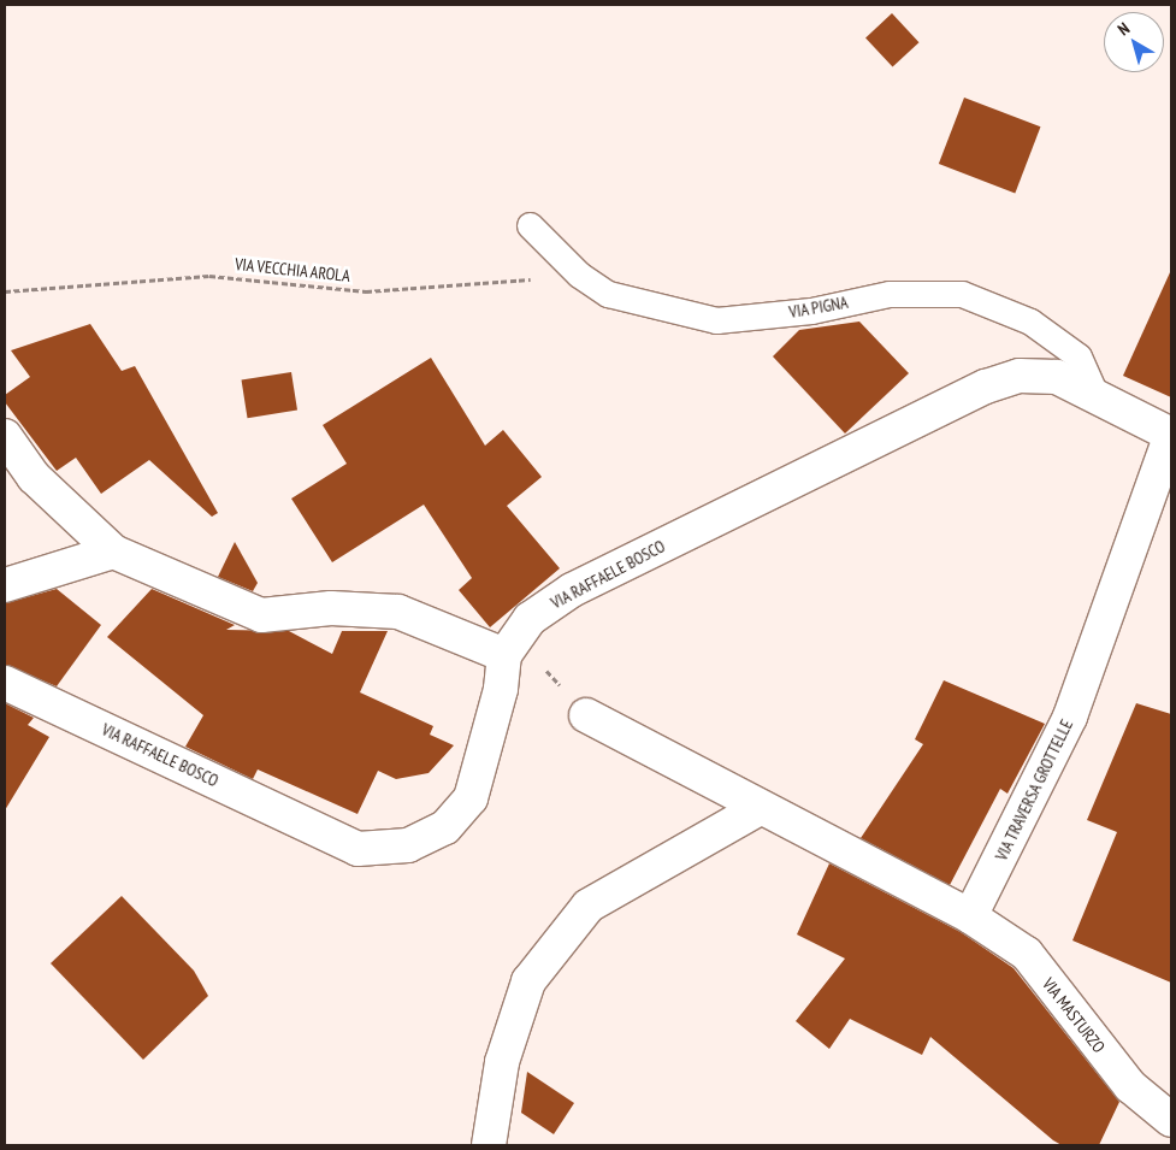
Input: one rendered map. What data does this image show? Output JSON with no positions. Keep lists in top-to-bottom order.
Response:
{
  "streets": {
    "street": ["VIA RAFFAELE BOSCO", "VIA TRAVERSA GROTTELLE", "VIA MASTURZO"],
    "lane": ["VIA PIGNA"],
    "path": ["VIA VECCHIA AROLA"]
  },
  "crossings": [
    ["VIA VECCHIA AROLA", "VIA PIGNA"],
    ["VIA PIGNA", "VIA RAFFAELE BOSCO"],
    ["VIA RAFFAELE BOSCO", "VIA TRAVERSA GROTTELLE"],
    ["VIA TRAVERSA GROTTELLE", "VIA MASTURZO"]
  ],
  "north": "top left"
}
